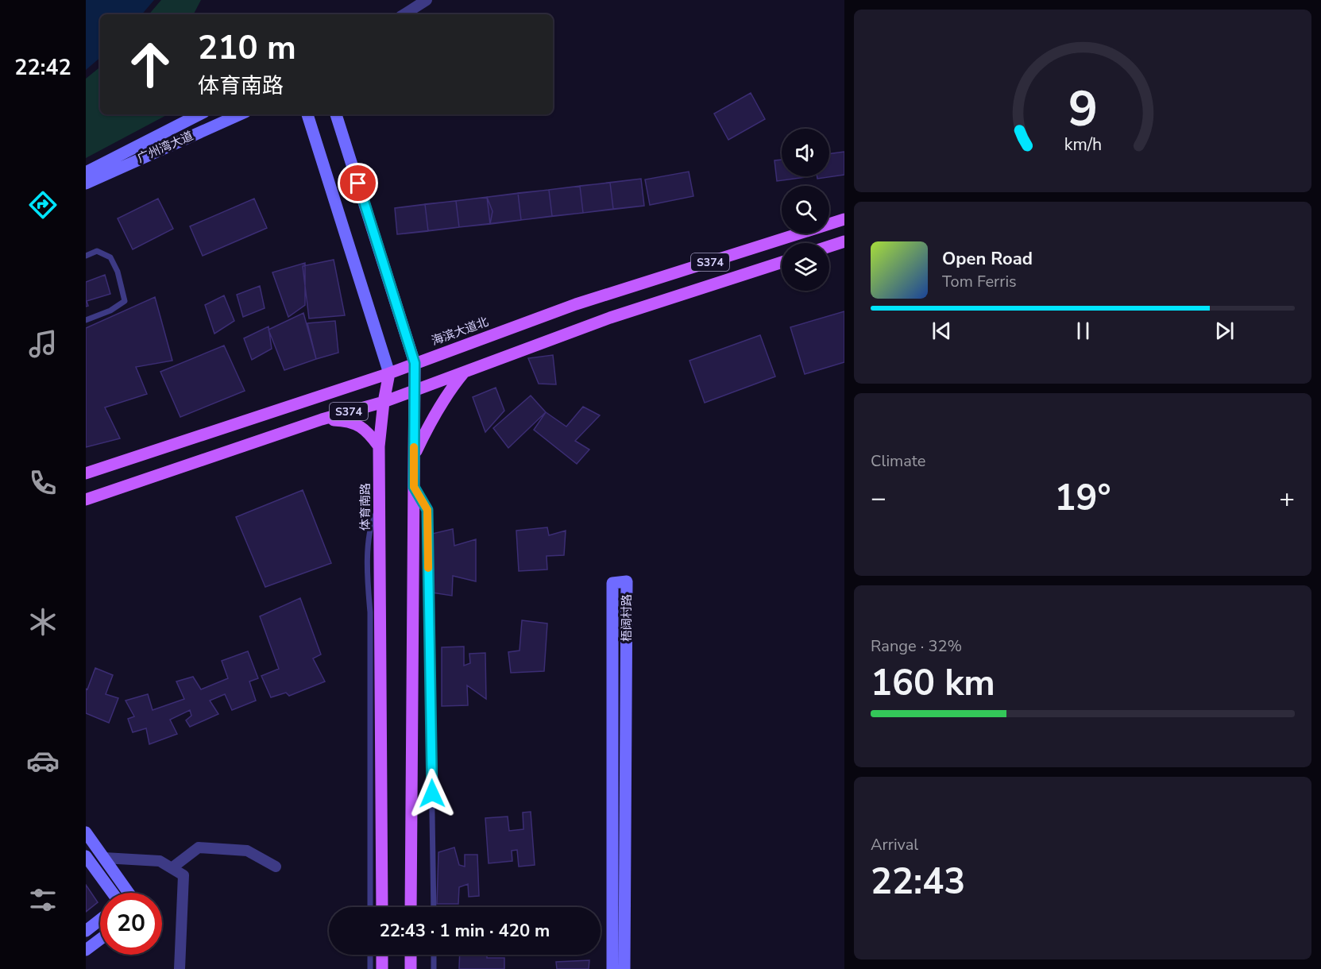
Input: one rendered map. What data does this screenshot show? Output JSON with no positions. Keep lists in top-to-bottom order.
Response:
{
  "streets": {
    "main road": ["S374", "海滨大道北", "体育南路"],
    "street": ["广州湾大道", "梧阔村路"]
  },
  "crossings": [
    ["S374", "体育南路"],
    ["海滨大道北", "体育南路"]
  ],
  "page": {
    "tabs": "22:42",
    "turn": ["210 m", "体育南路"],
    "song": ["Open Road", "Tom Ferris"],
    "tile": [
      "Climate",
      ["Range · 32%", "160 km"],
      ["Arrival", "22:43"]
    ],
    "heat": ["−", "19°", "+"],
    "limit": "20",
    "trip": "22:43 · 1 min · 420 m",
    "gauge": ["9", "km/h"]
  }
}
